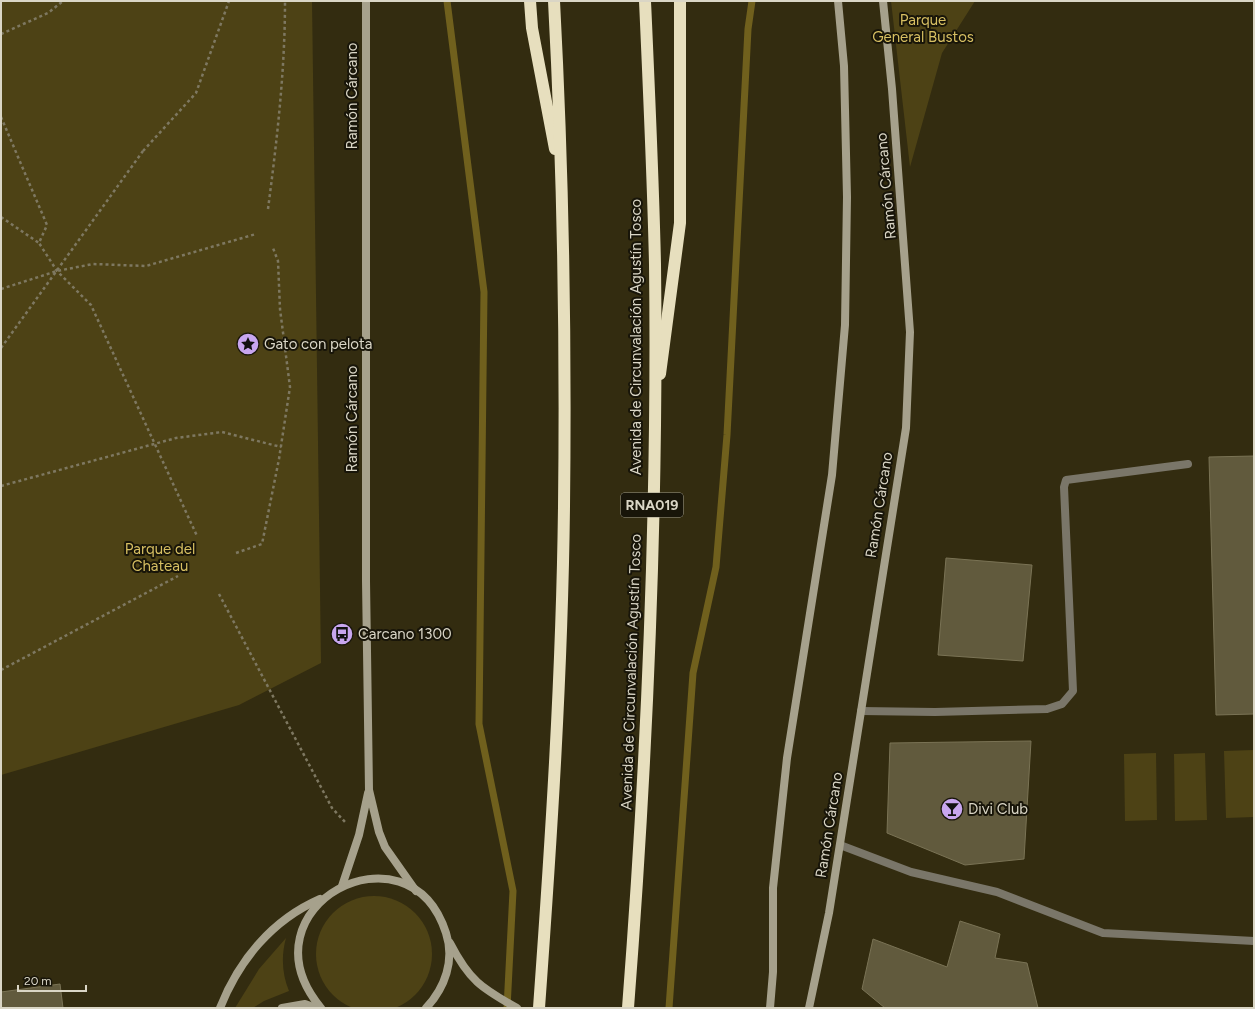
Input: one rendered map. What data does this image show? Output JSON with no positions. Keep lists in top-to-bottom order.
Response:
{
  "streets": {
    "highway": ["Avenida de Circunvalación Agustín Tosco", "RNA019"],
    "main road": ["Ramón Cárcano"]
  },
  "parks": ["Parque General Bustos", "Parque del Chateau"],
  "places": {
    "place": ["Gato con pelota"],
    "bus stop": ["Carcano 1300"],
    "bar": ["Divi Club"]
  },
  "scale_bar": "20 m"
}
